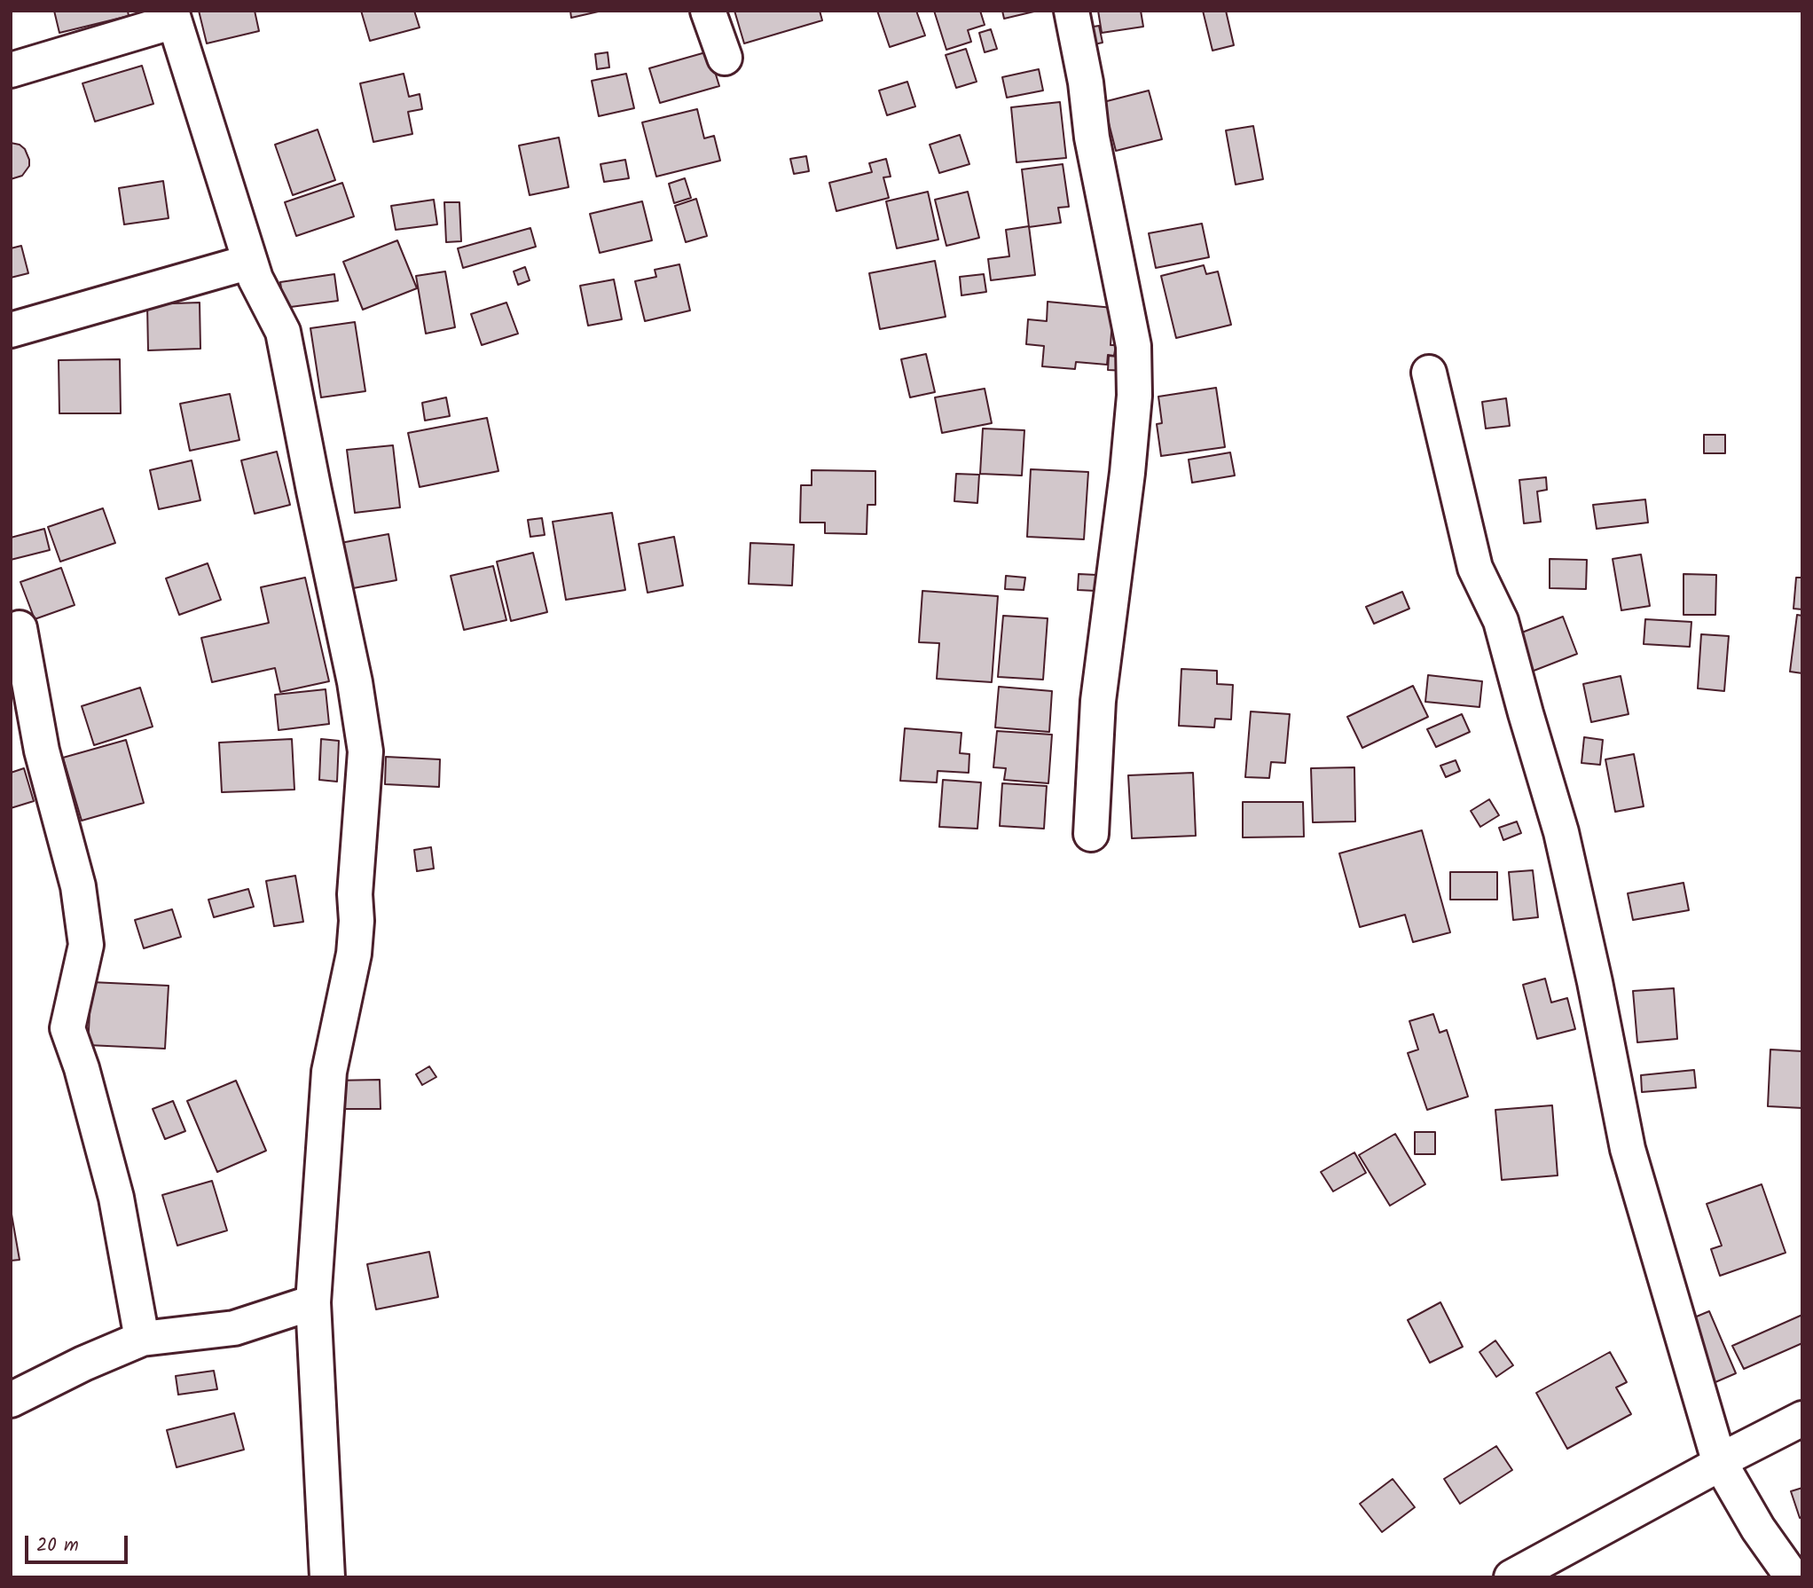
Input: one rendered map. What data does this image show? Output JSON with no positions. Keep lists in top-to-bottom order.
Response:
{
  "scale_bar": "20 m"
}
